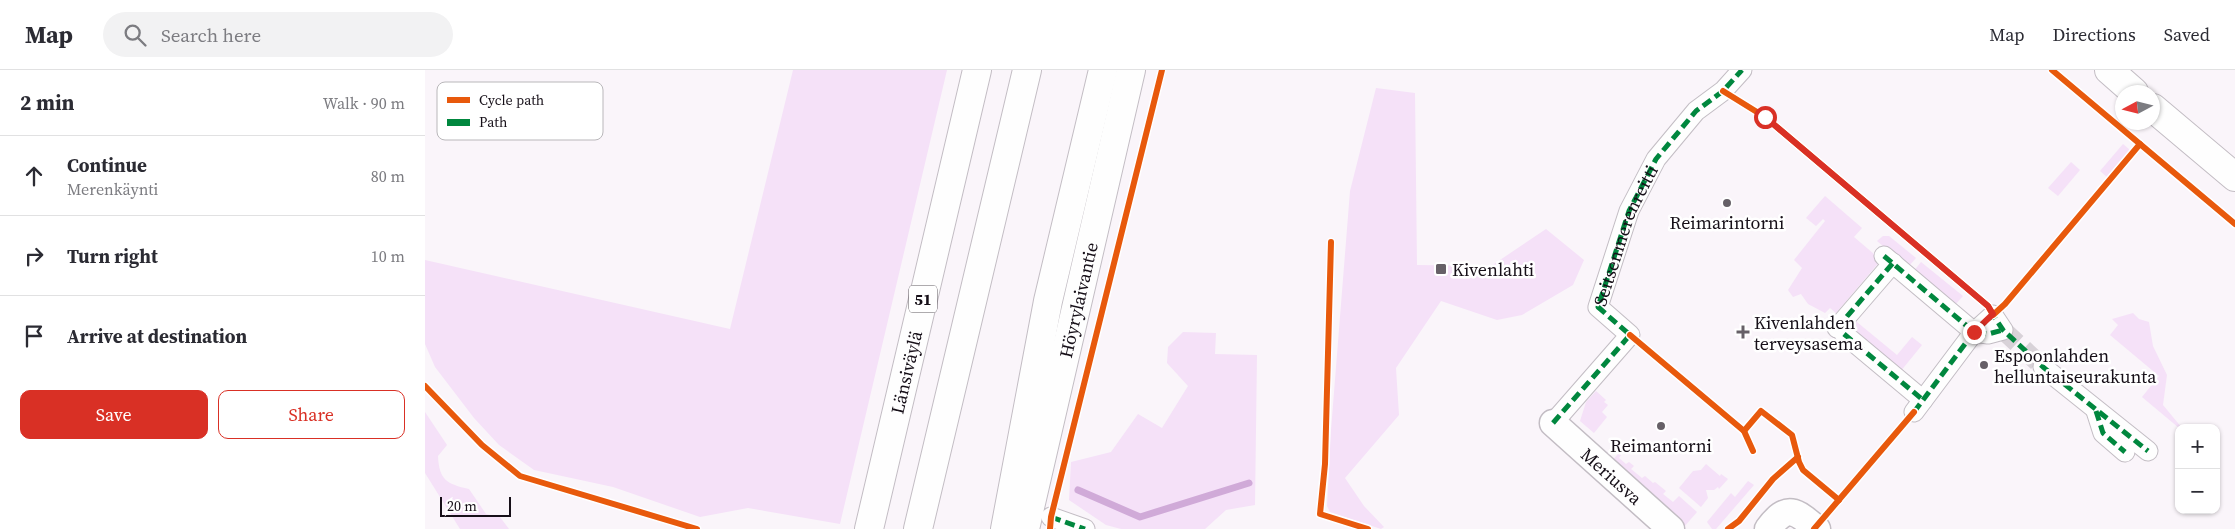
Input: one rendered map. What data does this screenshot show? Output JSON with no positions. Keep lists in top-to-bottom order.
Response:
{
  "streets": {
    "main road": ["51", "Höyrylaivantie", "Länsiväylä"],
    "street": ["Seitsenmerenreitti", "Meriusva"]
  },
  "crossings": [
    ["Seitsenmerenreitti", "Meriusva"]
  ],
  "places": {
    "other": ["Reimarintorni", "Espoonlahden helluntaiseurakunta", "Reimantorni"],
    "transit": ["Kivenlahti"],
    "health": ["Kivenlahden terveysasema"]
  },
  "legend": ["Cycle path", "Path"],
  "scale_bar": "20 m",
  "north": "left",
  "page": {
    "header": "Map",
    "search": "Search here",
    "nav": ["Map", "Directions", "Saved"],
    "heading": ["2 min", "Walk · 90 m"],
    "list": [
      ["Continue", "Merenkäynti", "80 m"],
      ["Turn right", "10 m"],
      "Arrive at destination"
    ],
    "buttons": ["Save", "Share"],
    "map_buttons": ["+", "−"],
    "scale": "20 m"
  }
}
